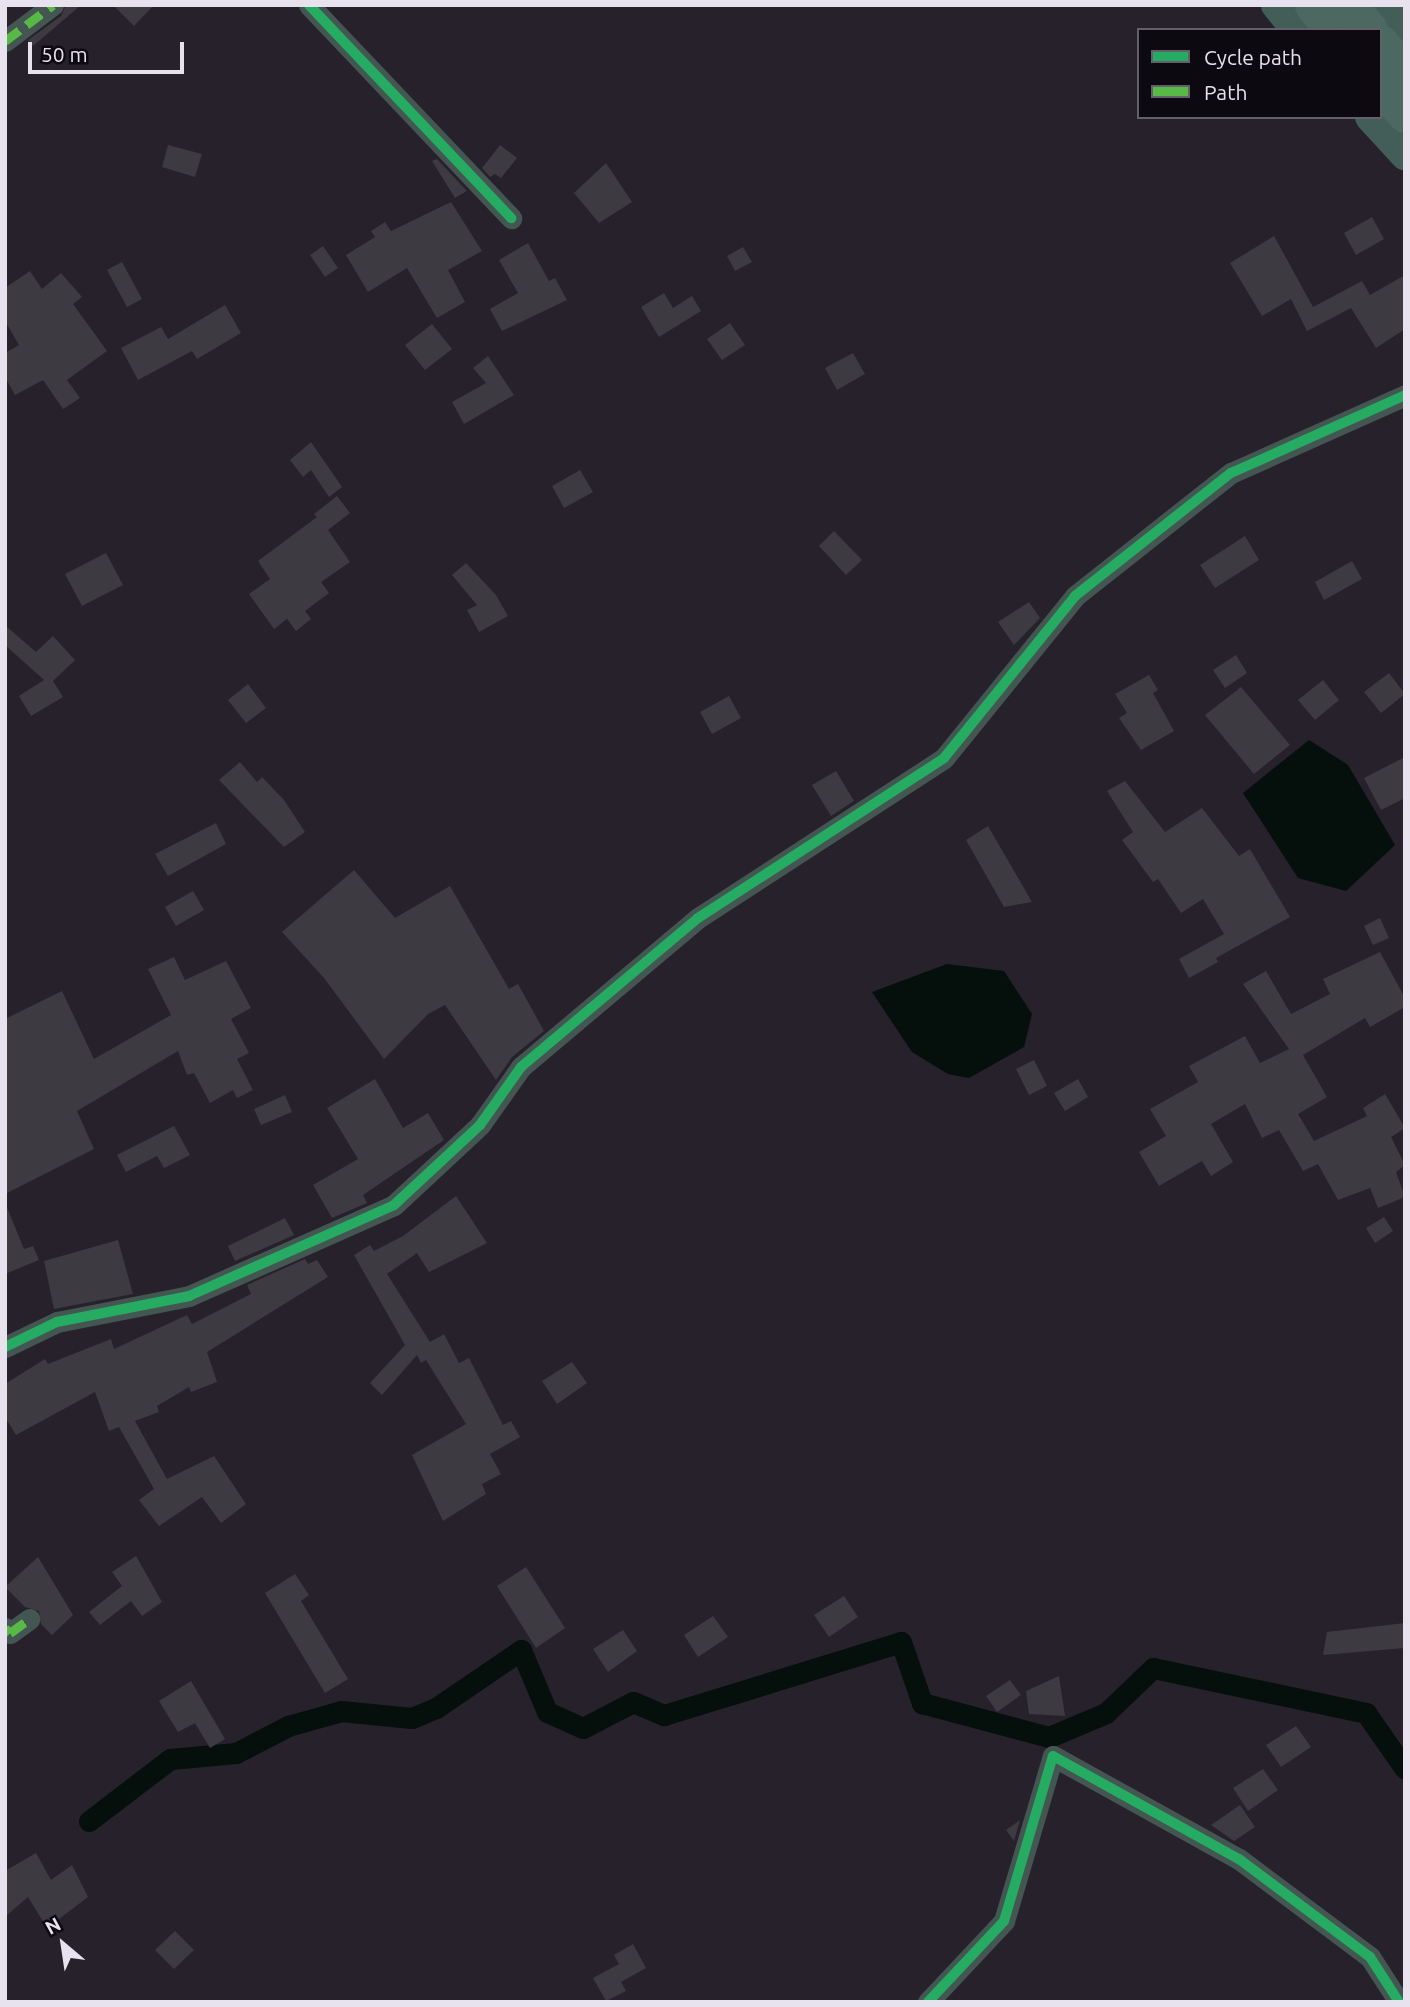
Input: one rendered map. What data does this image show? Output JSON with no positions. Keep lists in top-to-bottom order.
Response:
{
  "legend": ["Cycle path", "Path"],
  "scale_bar": "50 m",
  "north": "top left"
}
